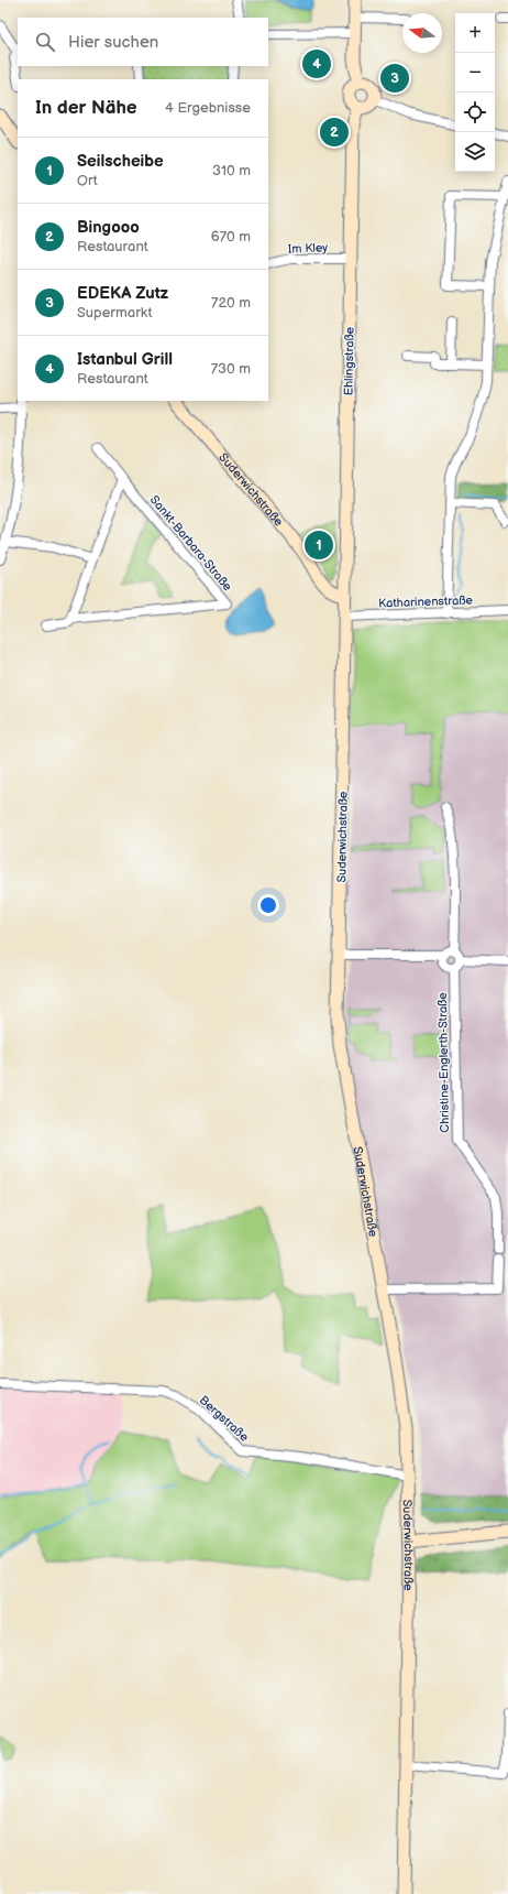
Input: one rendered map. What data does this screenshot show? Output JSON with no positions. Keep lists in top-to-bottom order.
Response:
{
  "streets": {
    "main road": ["Ehlingstraße", "Suderwichstraße"],
    "street": [
      "Im Kley",
      "Sankt-Barbara-Straße",
      "Katharinenstraße",
      "Christine-Englerth-Straße",
      "Bergstraße"
    ]
  },
  "crossings": [
    ["Im Kley", "Ehlingstraße"],
    ["Ehlingstraße", "Suderwichstraße"],
    ["Ehlingstraße", "Katharinenstraße"],
    ["Suderwichstraße", "Katharinenstraße"],
    ["Suderwichstraße", "Bergstraße"]
  ],
  "north": "left",
  "page": {
    "map_buttons": ["+", "−"],
    "search": "Hier suchen",
    "pins": [
      "4",
      "3",
      "2",
      "1"
    ],
    "heading": ["In der Nähe", "4 Ergebnisse"],
    "list": [
      {
        "mark": "1",
        "name": "Seilscheibe",
        "note": "Ort",
        "value": "310 m"
      },
      {
        "mark": "2",
        "name": "Bingooo",
        "note": "Restaurant",
        "value": "670 m"
      },
      {
        "mark": "3",
        "name": "EDEKA Zutz",
        "note": "Supermarkt",
        "value": "720 m"
      },
      {
        "mark": "4",
        "name": "Istanbul Grill",
        "note": "Restaurant",
        "value": "730 m"
      }
    ]
  }
}
